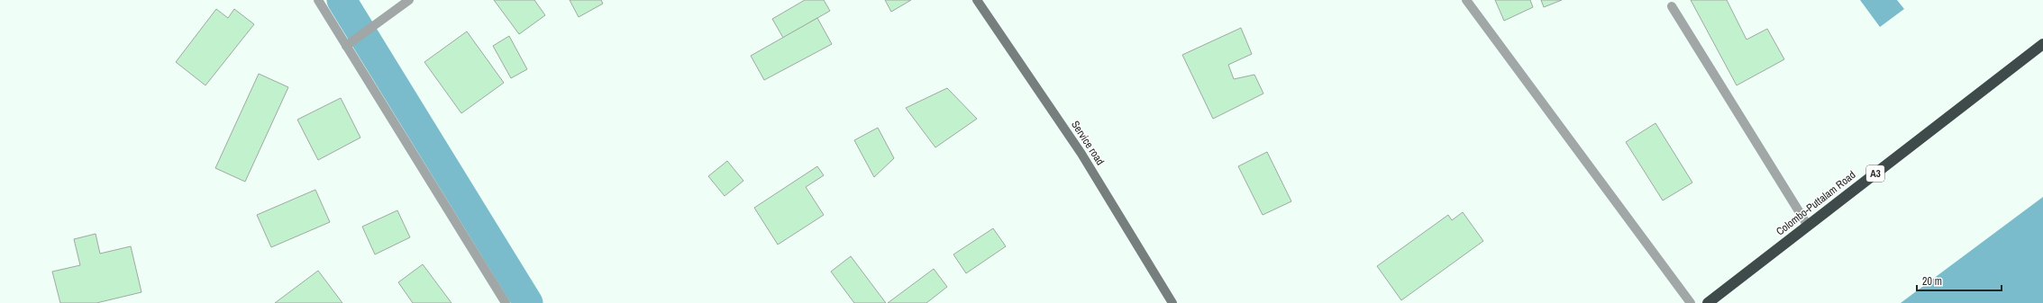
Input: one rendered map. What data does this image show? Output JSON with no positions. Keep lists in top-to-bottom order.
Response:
{
  "streets": {
    "highway": ["A3", "Colombo-Puttalam Road"],
    "street": ["Service road"]
  },
  "scale_bar": "20 m"
}
